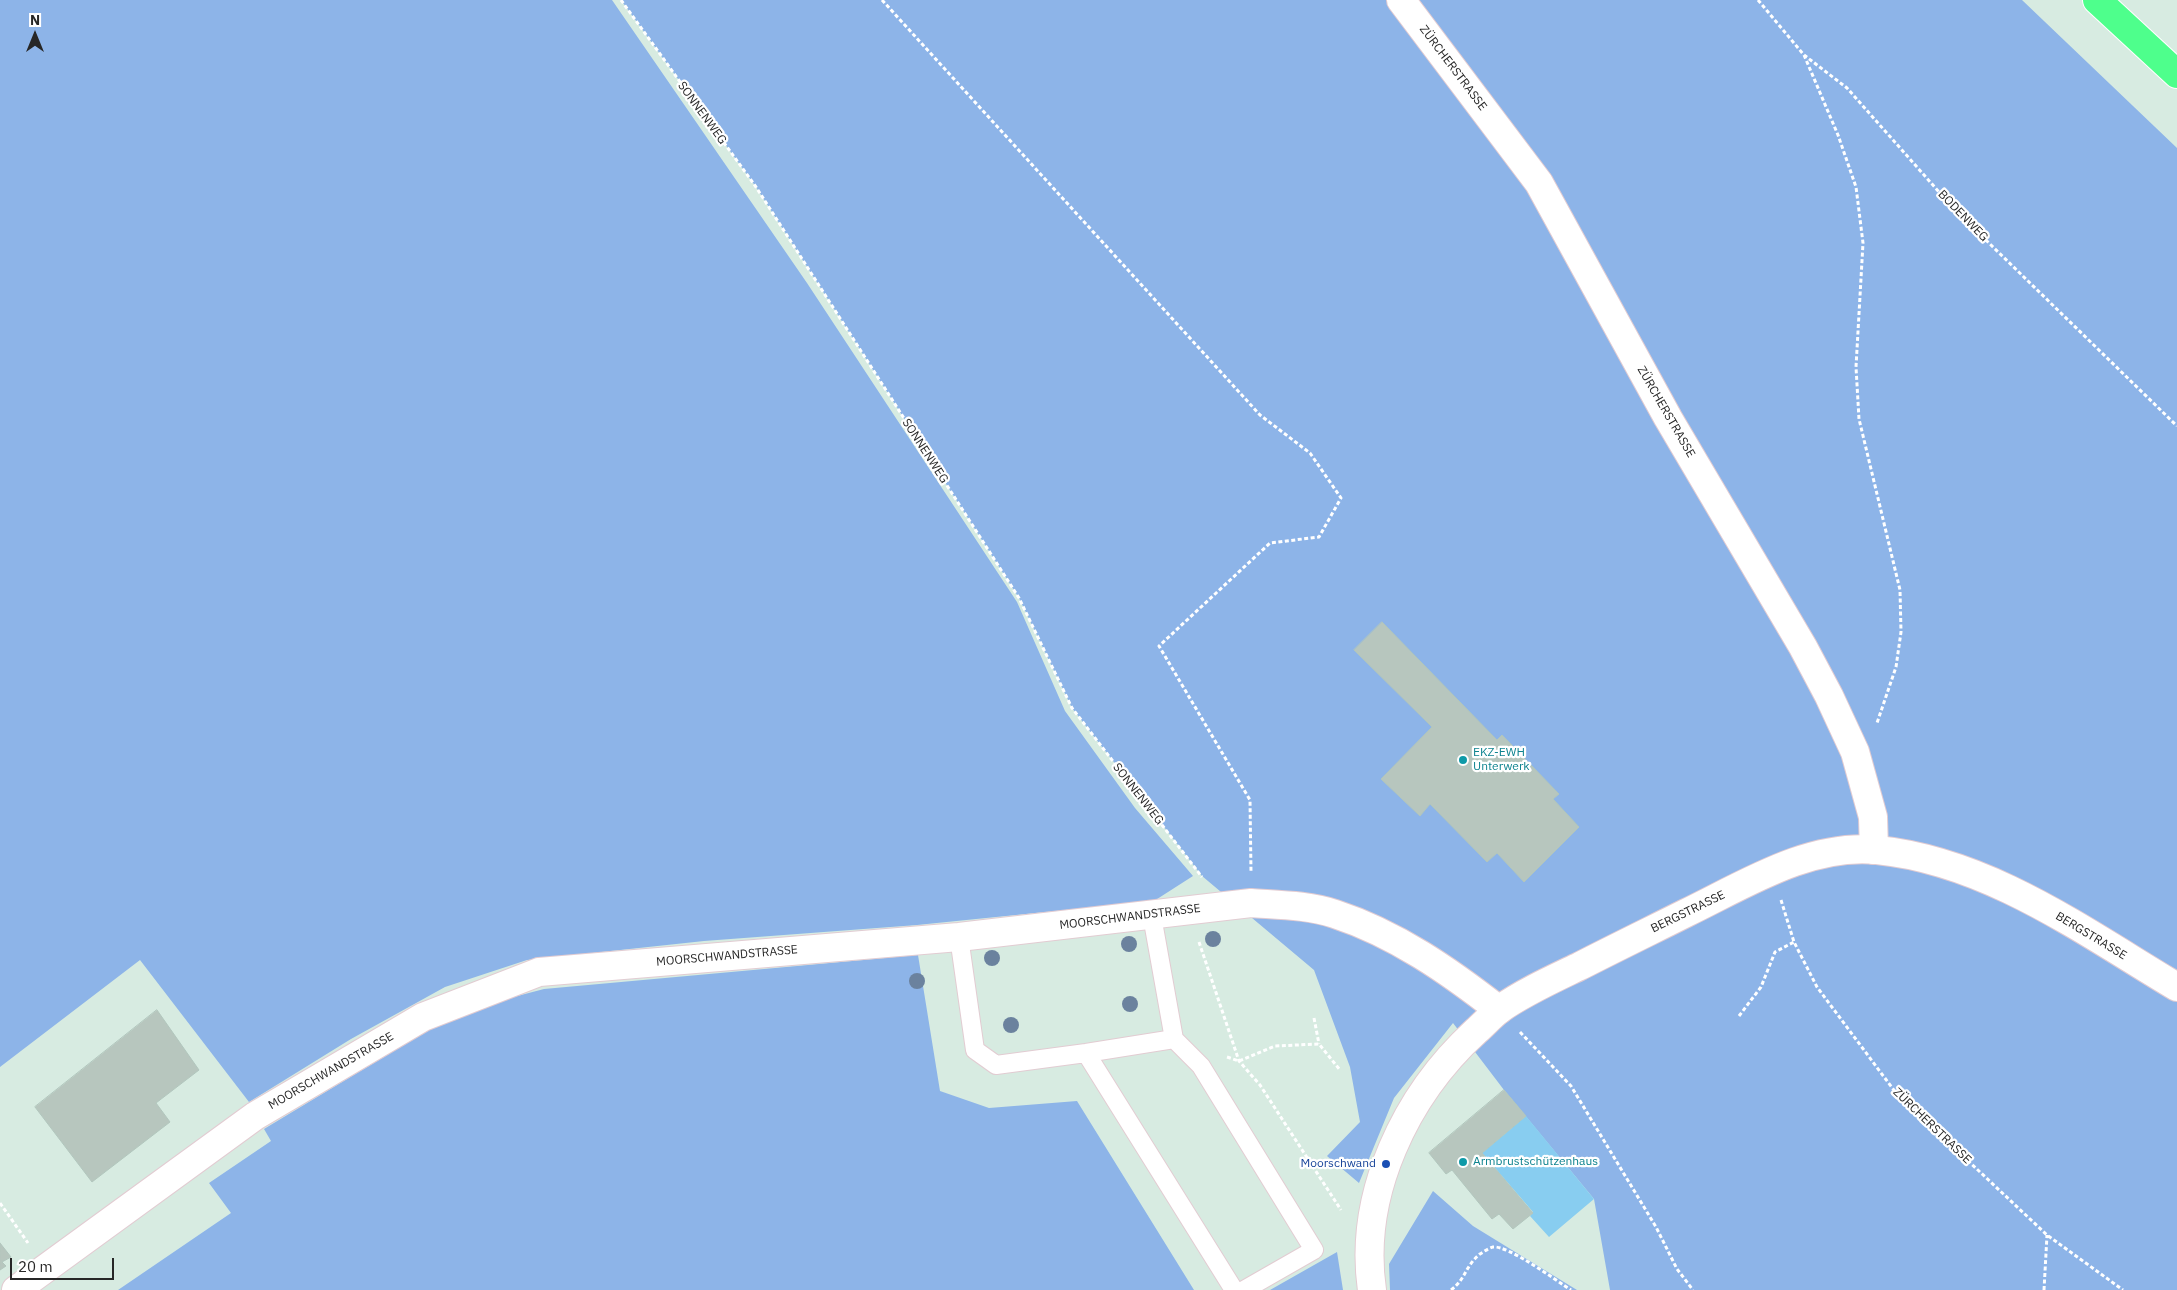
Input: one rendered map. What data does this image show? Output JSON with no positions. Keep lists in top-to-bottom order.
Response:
{
  "streets": {
    "street": ["ZÜRCHERSTRASSE", "BERGSTRASSE", "MOORSCHWANDSTRASSE"],
    "path": ["SONNENWEG", "BODENWEG"]
  },
  "crossings": [
    ["ZÜRCHERSTRASSE", "BERGSTRASSE"],
    ["SONNENWEG", "MOORSCHWANDSTRASSE"],
    ["BERGSTRASSE", "MOORSCHWANDSTRASSE"]
  ],
  "places": ["EKZ-EWH Unterwerk", "Armbrustschützenhaus", "Moorschwand"],
  "scale_bar": "20 m",
  "north": "top"
}
